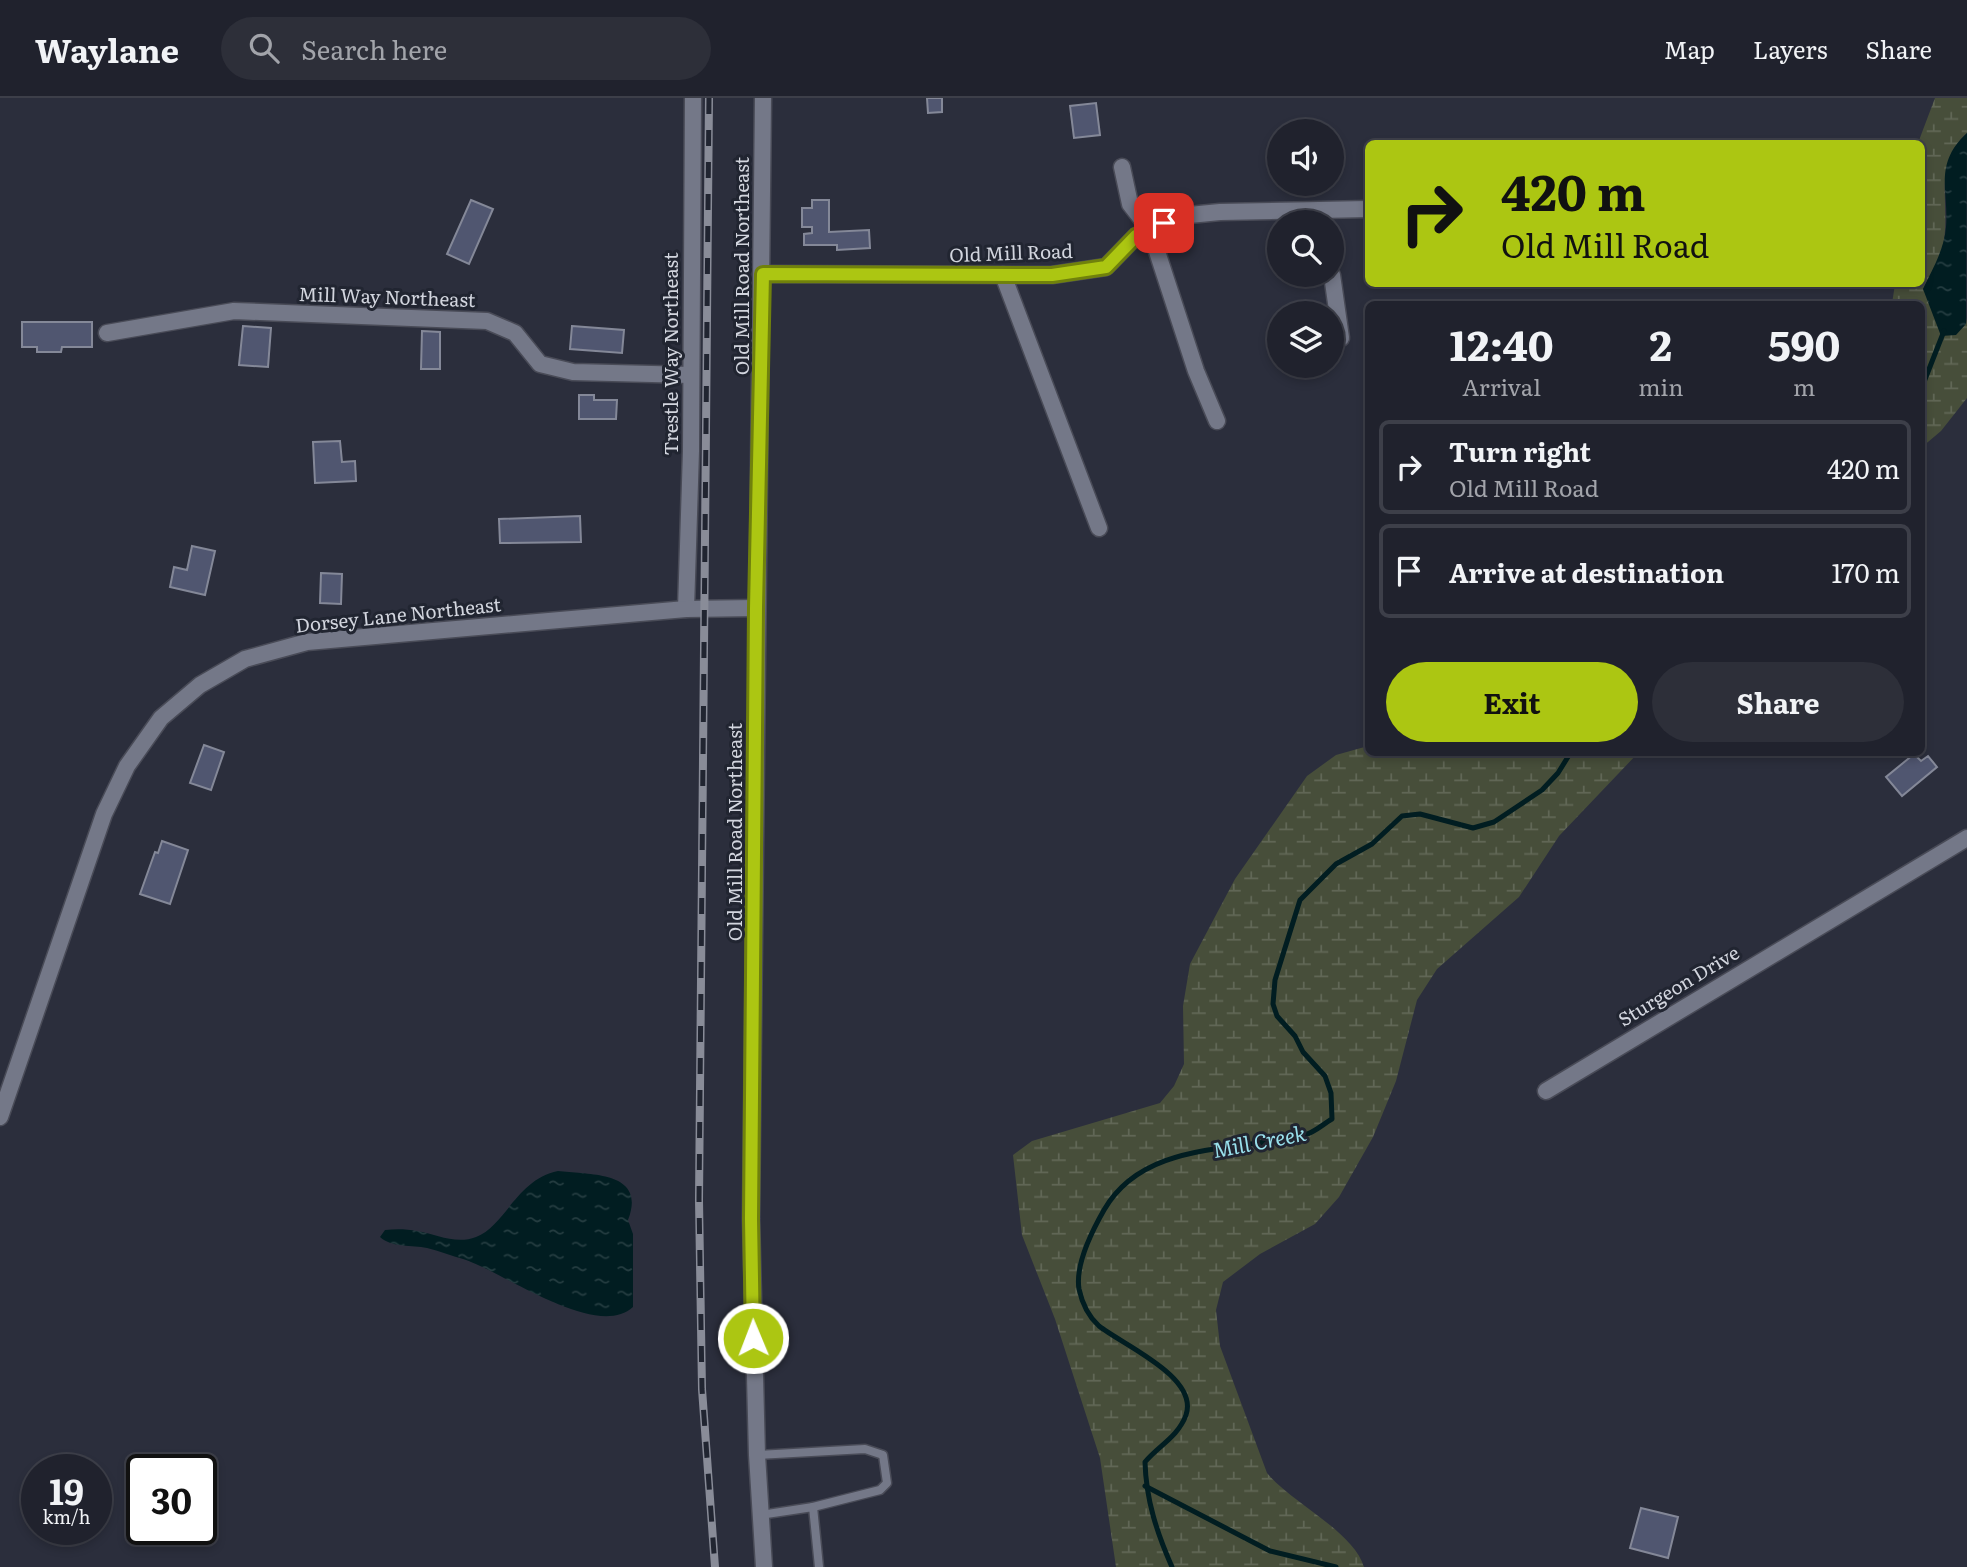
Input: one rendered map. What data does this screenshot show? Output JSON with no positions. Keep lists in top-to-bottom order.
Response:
{
  "streets": {
    "street": [
      "Old Mill Road",
      "Old Mill Road Northeast",
      "Mill Way Northeast",
      "Trestle Way Northeast",
      "Dorsey Lane Northeast",
      "Sturgeon Drive"
    ]
  },
  "crossings": [
    ["Old Mill Road", "Old Mill Road Northeast"],
    ["Old Mill Road Northeast", "Dorsey Lane Northeast"],
    ["Mill Way Northeast", "Trestle Way Northeast"],
    ["Trestle Way Northeast", "Dorsey Lane Northeast"]
  ],
  "water": ["Mill Creek"],
  "page": {
    "header": "Waylane",
    "search": "Search here",
    "nav": ["Map", "Layers", "Share"],
    "turn": ["420 m", "Old Mill Road"],
    "eta": [
      "12:40",
      "Arrival",
      "2",
      "min",
      "590",
      "m"
    ],
    "list": [
      {
        "name": "Turn right",
        "note": "Old Mill Road",
        "value": "420 m"
      },
      {
        "name": "Arrive at destination",
        "value": "170 m"
      }
    ],
    "buttons": ["Exit", "Share"],
    "speed": "19 km/h",
    "limit": "30"
  }
}
